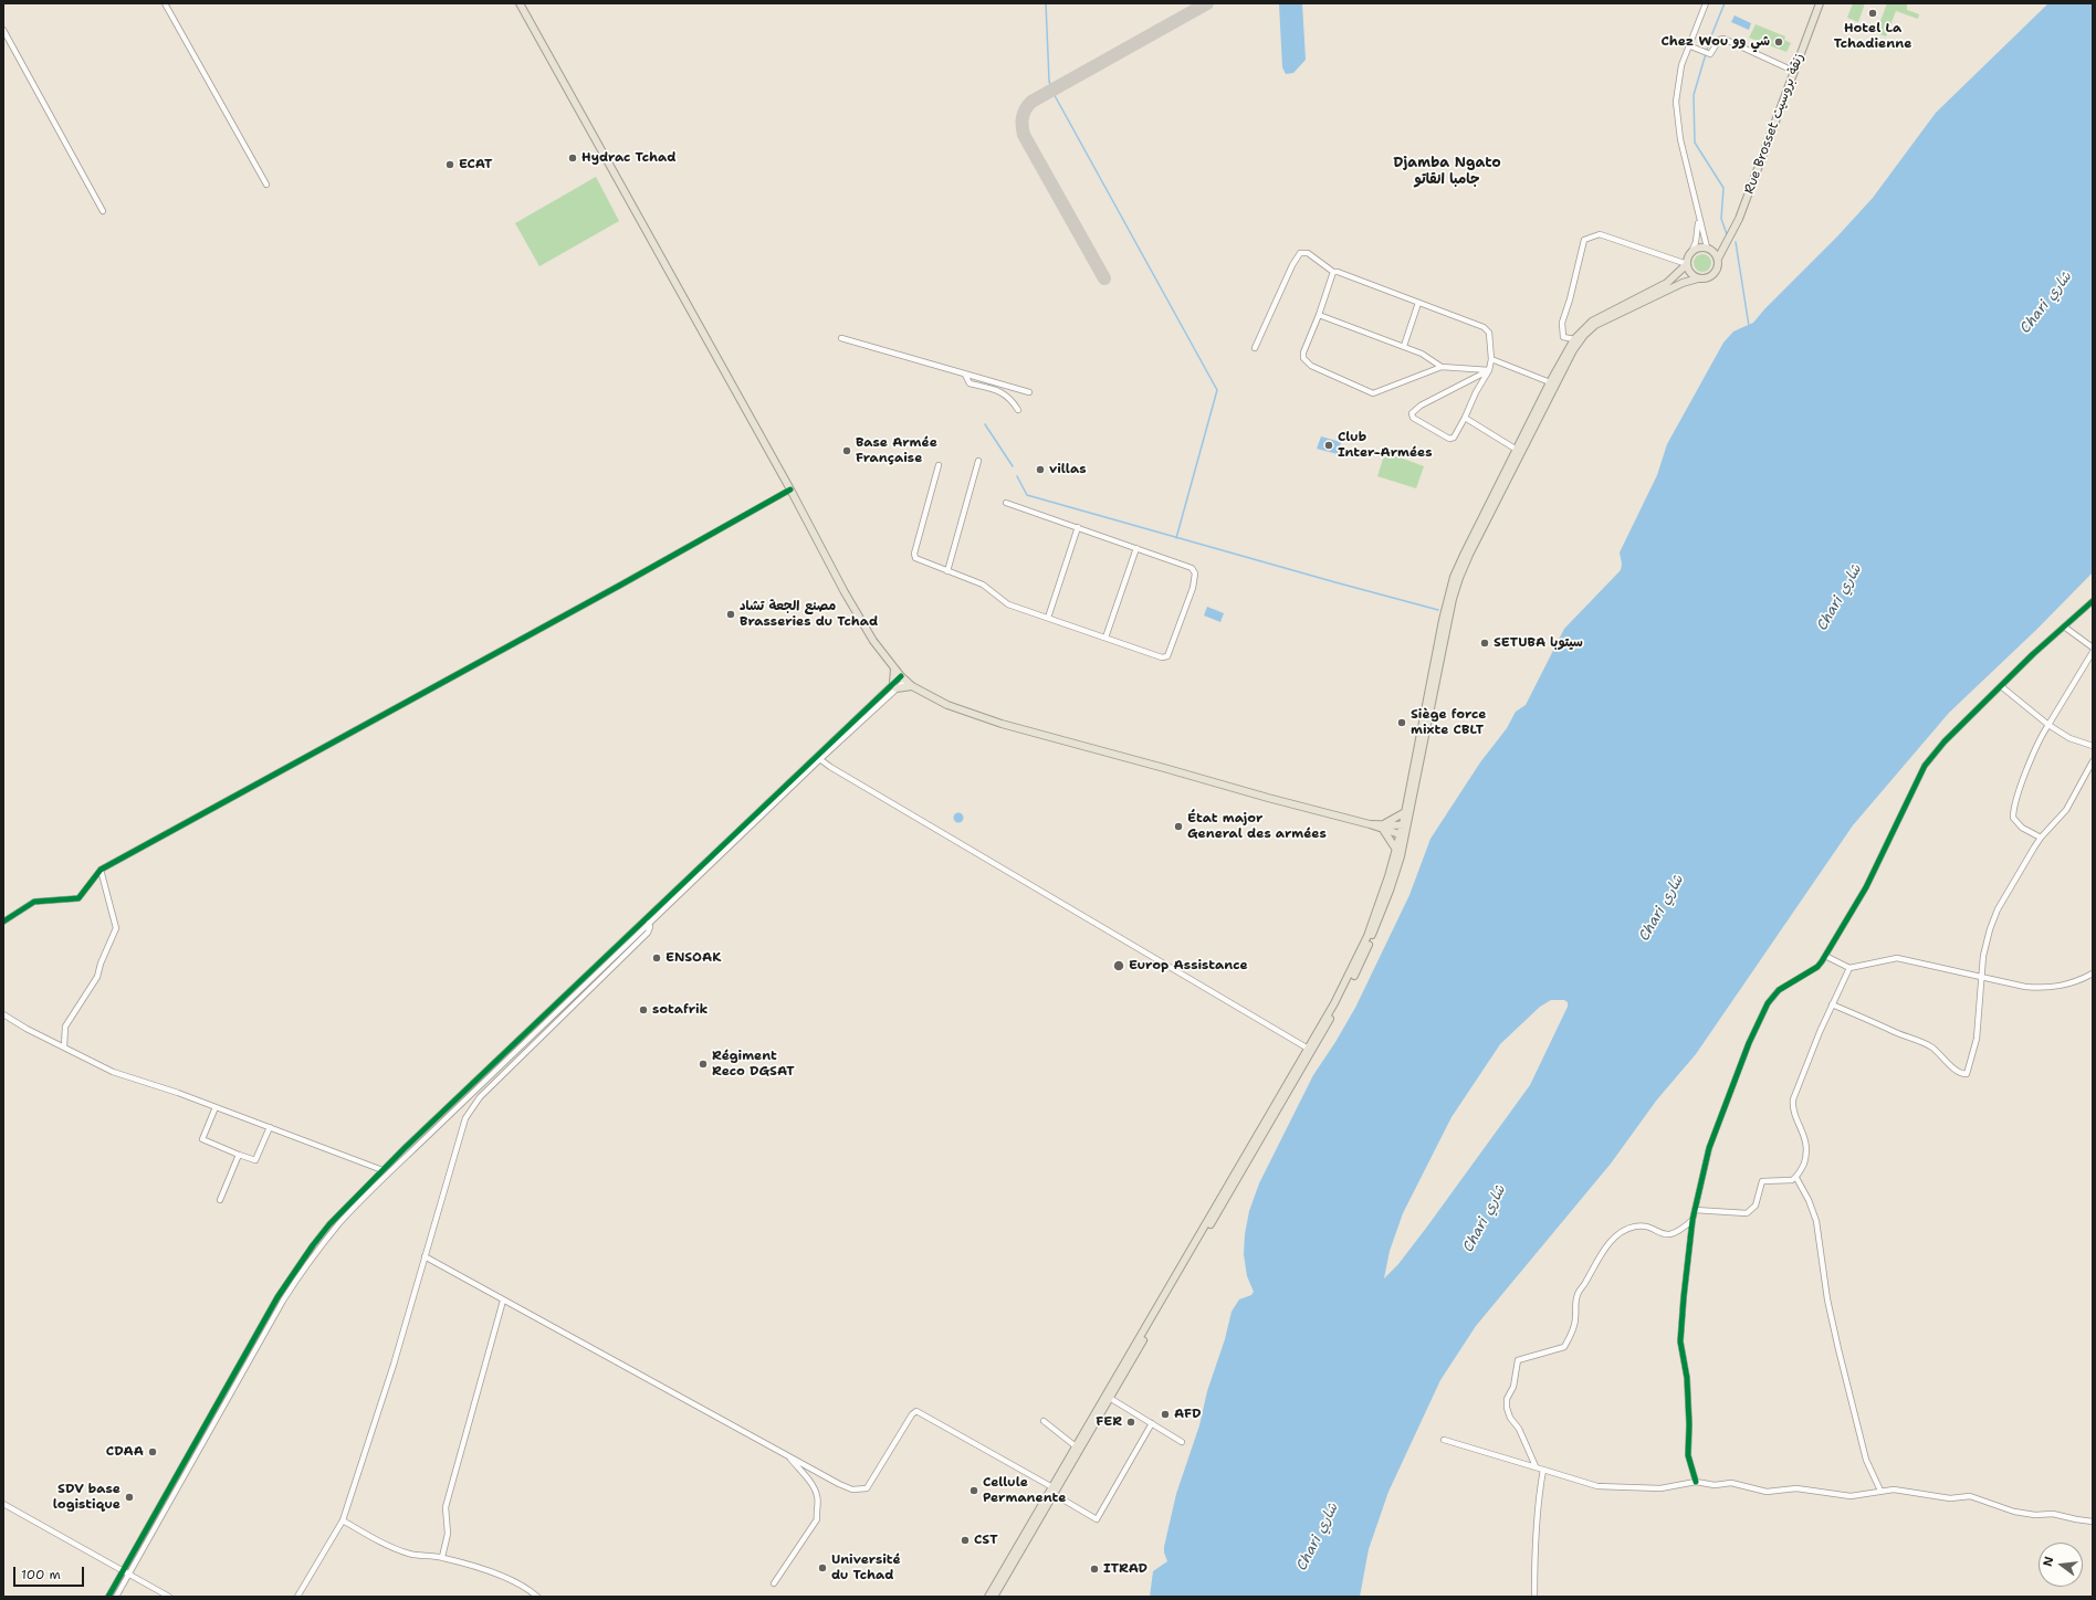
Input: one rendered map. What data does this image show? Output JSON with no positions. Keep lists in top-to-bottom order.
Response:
{
  "streets": {
    "main road": ["Rue Brosset زنقة بروسيت"]
  },
  "districts": ["Djamba Ngato جامبا انقاتو"],
  "water": ["Chari شاري"],
  "places": [
    "Hotel La Tchadienne",
    "Chez Wou شي وو",
    "Hydrac Tchad",
    "ECAT",
    "Club Inter-Armées",
    "Base Armée Française",
    "villas",
    "مصنع الجعة تشاد Brasseries du Tchad",
    "SETUBA سيتوبا",
    "Siège force mixte CBLT",
    "État major General des armées",
    "ENSOAK",
    "Europ Assistance",
    "sotafrik",
    "Régiment Reco DGSAT",
    "AFD",
    "FER",
    "CDAA",
    "Cellule Permanente",
    "SDV base logistique",
    "CST",
    "Université du Tchad",
    "ITRAD"
  ],
  "scale_bar": "100 m",
  "north": "left"
}
